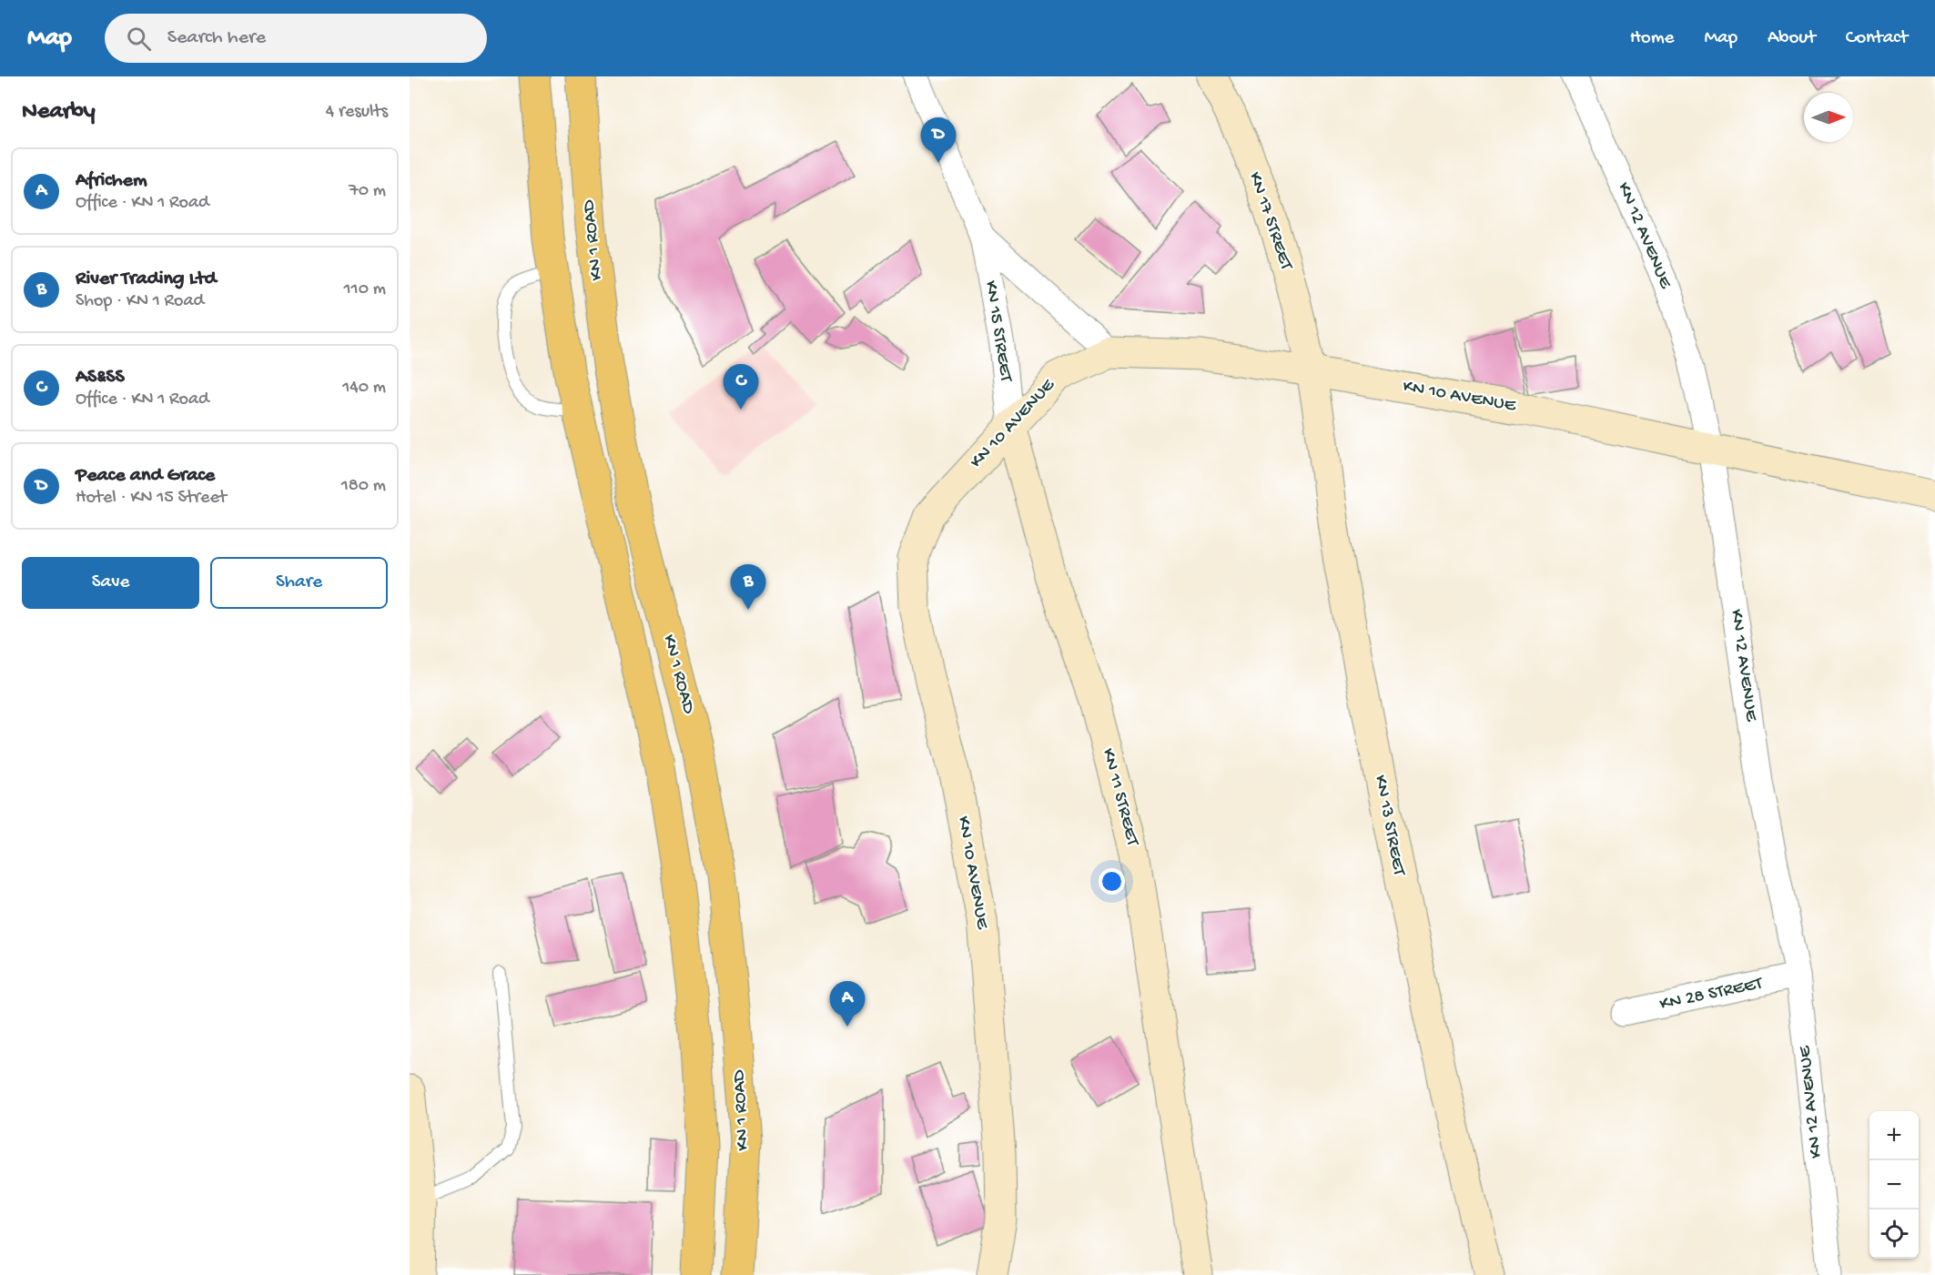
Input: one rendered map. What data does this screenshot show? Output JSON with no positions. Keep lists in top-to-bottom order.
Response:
{
  "streets": {
    "highway": ["KN 1 ROAD"],
    "street": [
      "KN 17 STREET",
      "KN 12 AVENUE",
      "KN 15 STREET",
      "KN 10 AVENUE",
      "KN 11 STREET",
      "KN 13 STREET",
      "KN 28 STREET"
    ]
  },
  "crossings": [
    ["KN 17 STREET", "KN 10 AVENUE"],
    ["KN 17 STREET", "KN 13 STREET"],
    ["KN 12 AVENUE", "KN 10 AVENUE"],
    ["KN 12 AVENUE", "KN 28 STREET"],
    ["KN 15 STREET", "KN 10 AVENUE"],
    ["KN 15 STREET", "KN 11 STREET"],
    ["KN 10 AVENUE", "KN 11 STREET"],
    ["KN 10 AVENUE", "KN 13 STREET"]
  ],
  "north": "right",
  "page": {
    "header": "Map",
    "search": "Search here",
    "nav": [
      "Home",
      "Map",
      "About",
      "Contact"
    ],
    "heading": ["Nearby", "4 results"],
    "pins": [
      "D",
      "C",
      "B",
      "A"
    ],
    "list": [
      {
        "mark": "A",
        "name": "Africhem",
        "note": "Office · KN 1 Road",
        "value": "70 m"
      },
      {
        "mark": "B",
        "name": "River Trading Ltd",
        "note": "Shop · KN 1 Road",
        "value": "110 m"
      },
      {
        "mark": "C",
        "name": "AS&SS",
        "note": "Office · KN 1 Road",
        "value": "140 m"
      },
      {
        "mark": "D",
        "name": "Peace and Grace",
        "note": "Hotel · KN 15 Street",
        "value": "180 m"
      }
    ],
    "buttons": ["Save", "Share"],
    "map_buttons": ["+", "−"]
  }
}
